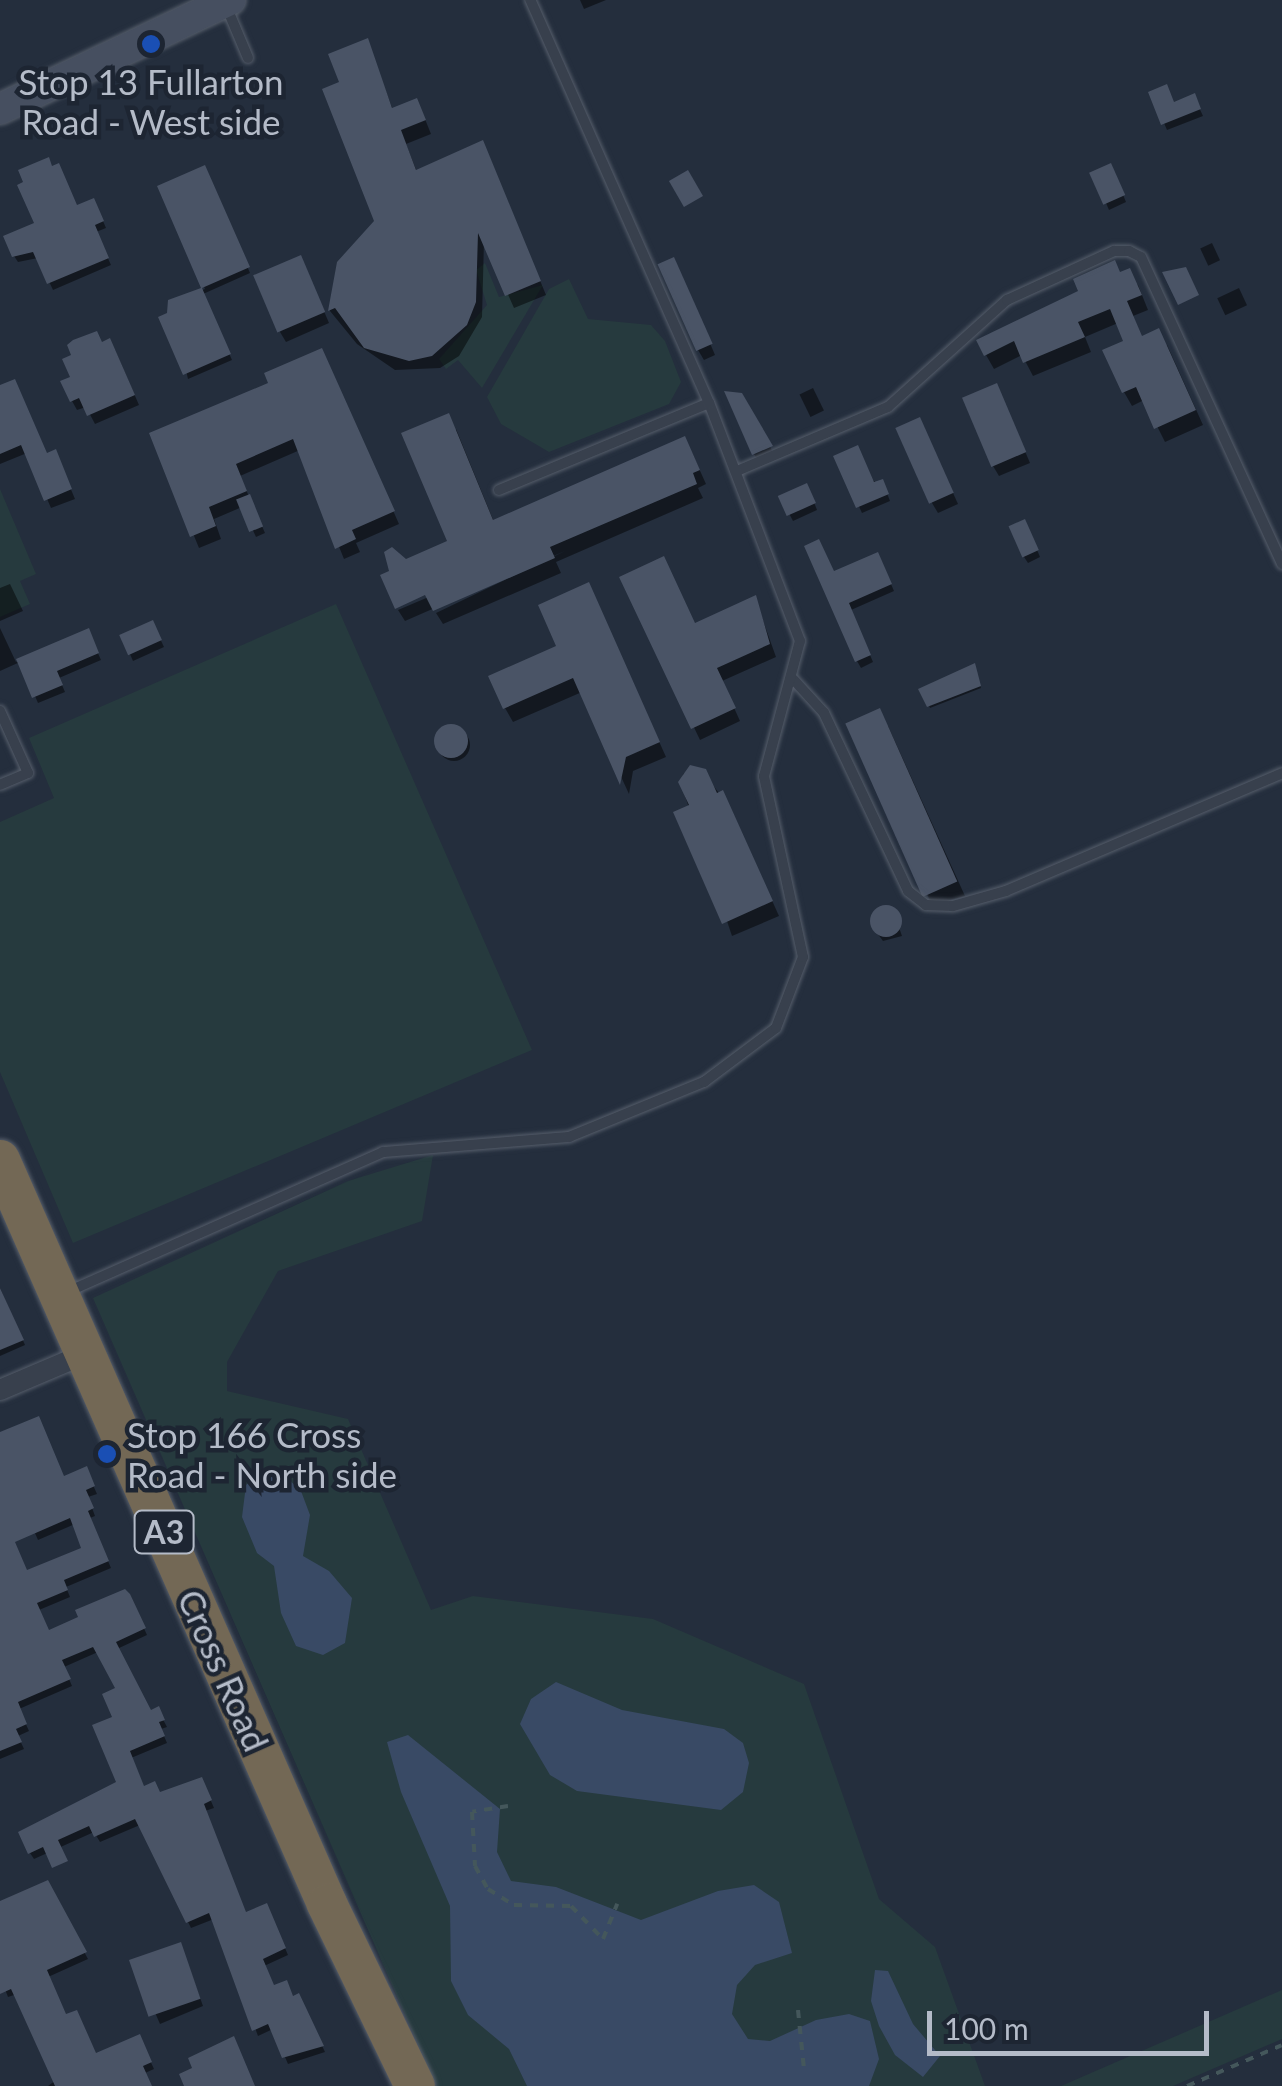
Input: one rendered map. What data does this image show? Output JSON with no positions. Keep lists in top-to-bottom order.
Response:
{
  "streets": {
    "highway": ["A3", "Cross Road"]
  },
  "places": ["Stop 13 Fullarton Road - West side", "Stop 166 Cross Road - North side"],
  "scale_bar": "100 m"
}
